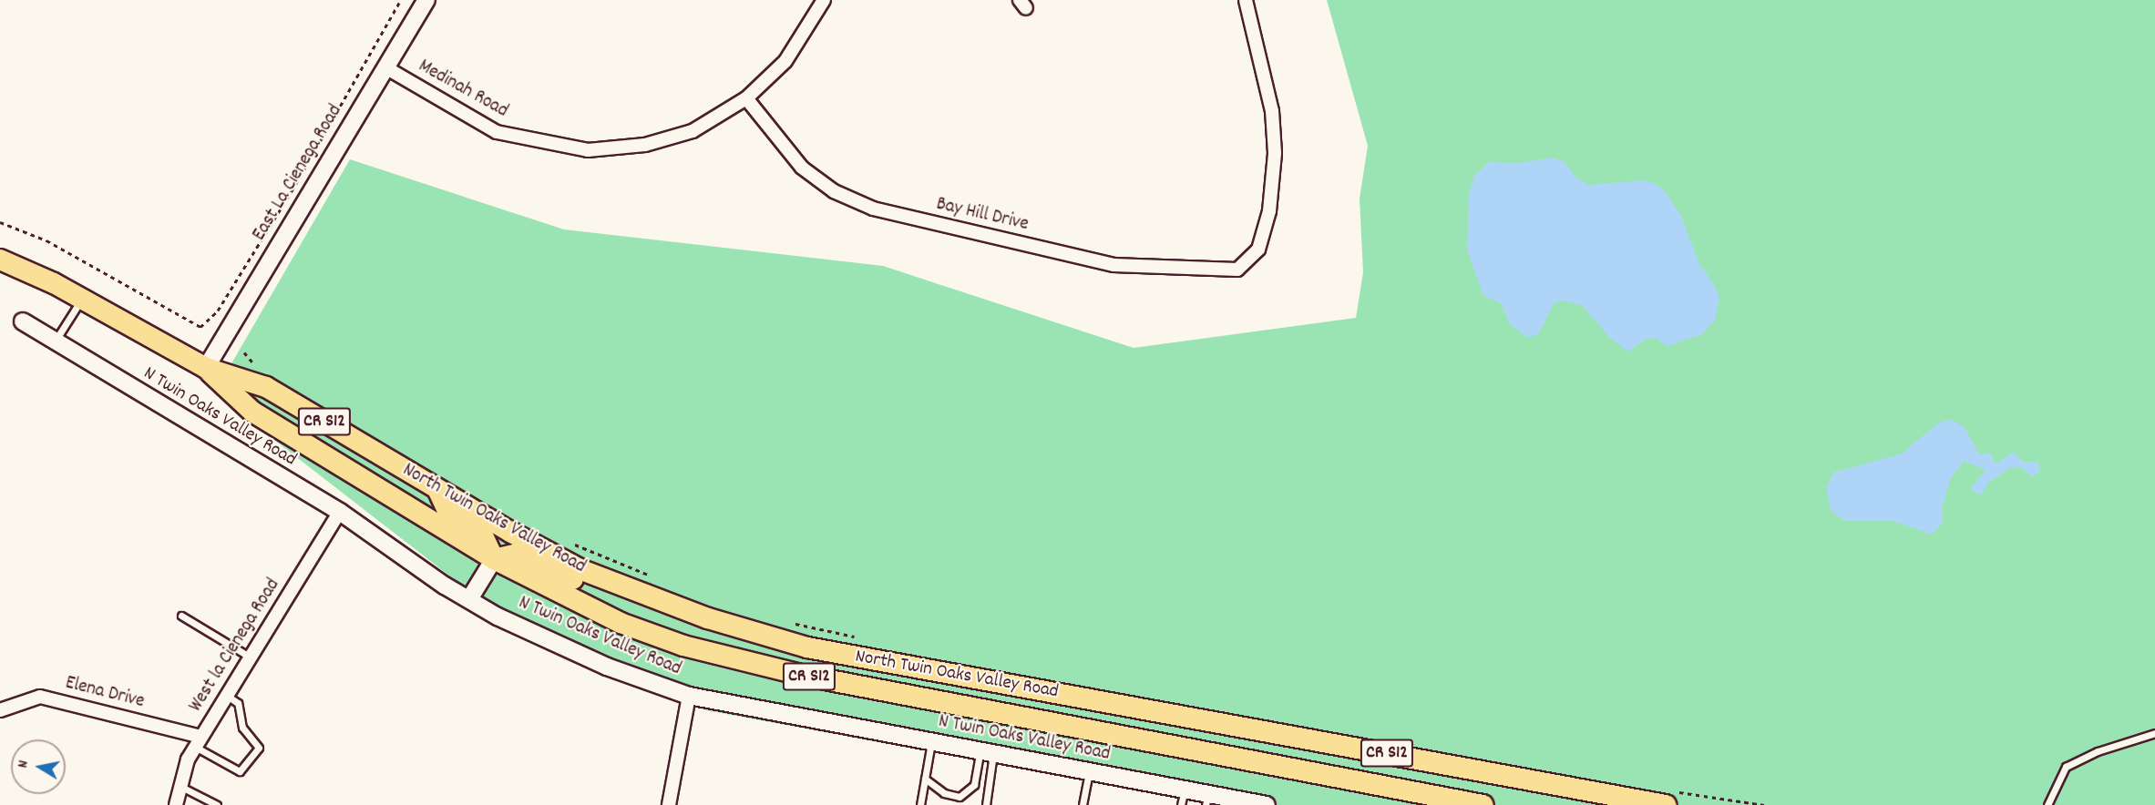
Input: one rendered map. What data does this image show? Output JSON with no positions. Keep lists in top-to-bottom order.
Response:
{
  "streets": {
    "main road": ["CR S12", "North Twin Oaks Valley Road"],
    "street": [
      "Medinah Road",
      "East La Cienega Road",
      "Bay Hill Drive",
      "N Twin Oaks Valley Road",
      "West la Cienega Road",
      "Elena Drive"
    ]
  },
  "crossings": [
    ["Medinah Road", "East La Cienega Road"],
    ["Medinah Road", "Bay Hill Drive"],
    ["East La Cienega Road", "North Twin Oaks Valley Road"],
    ["N Twin Oaks Valley Road", "West la Cienega Road"],
    ["West la Cienega Road", "Elena Drive"]
  ],
  "north": "left"
}
